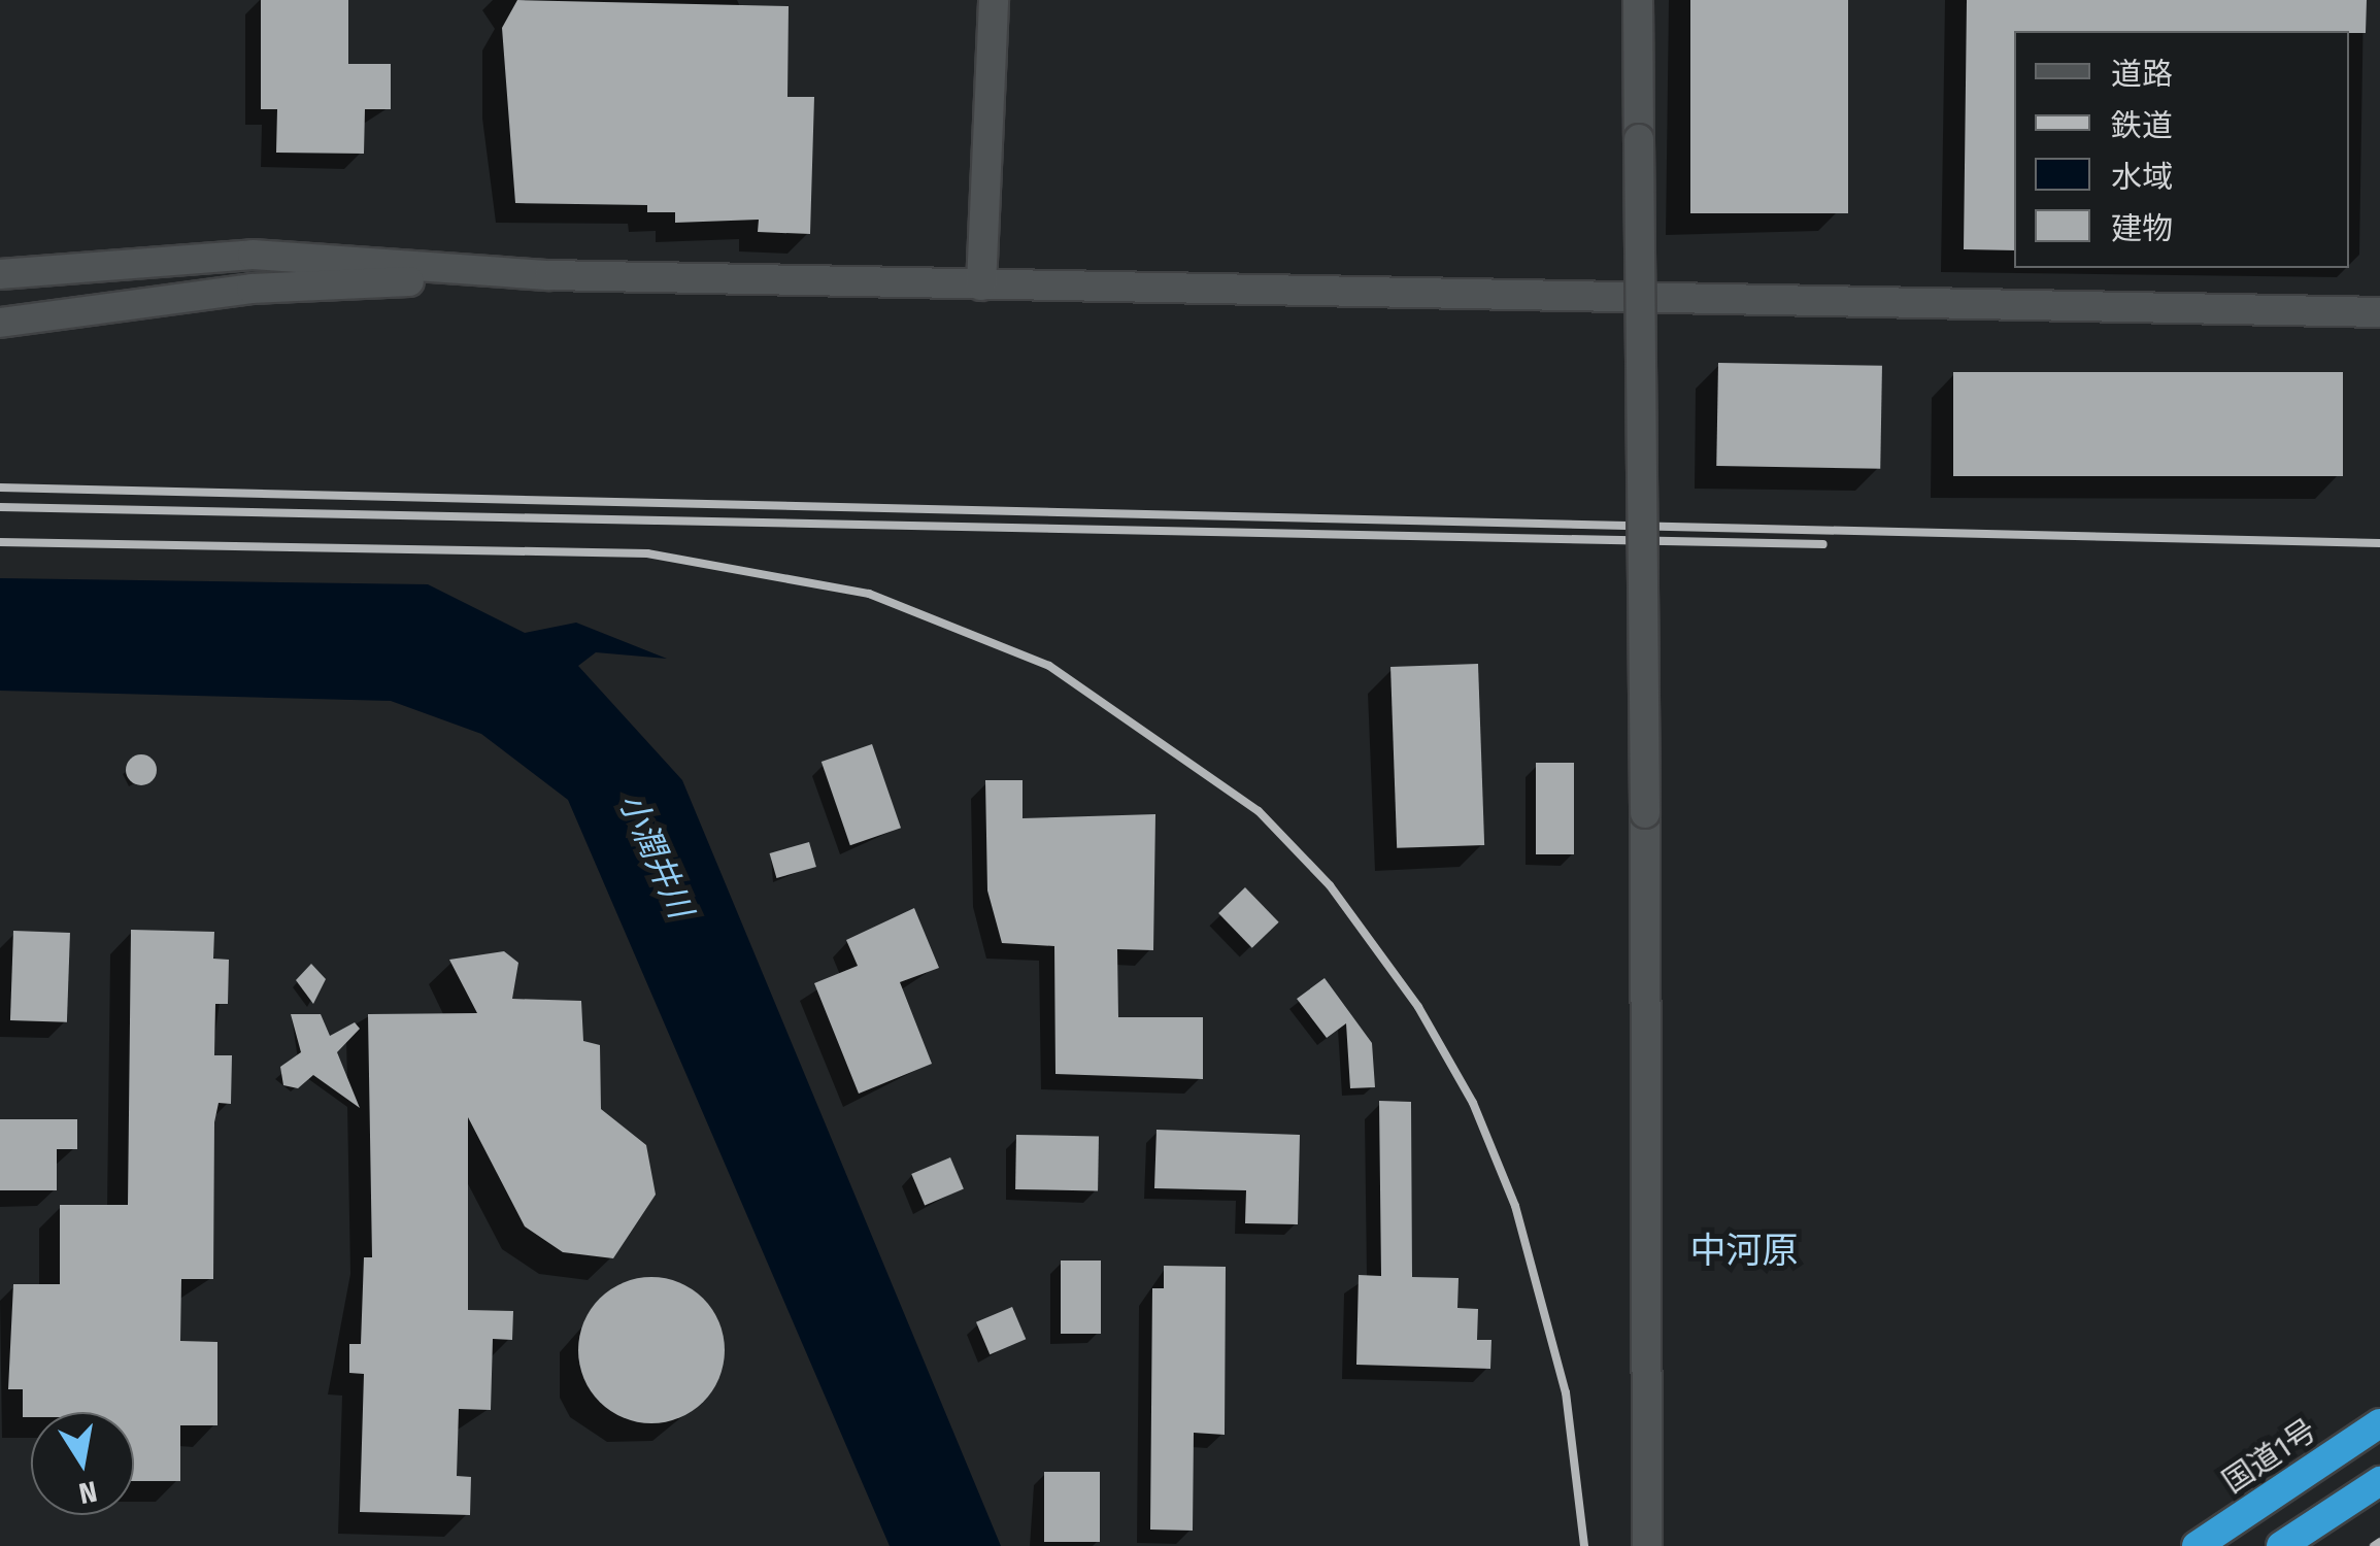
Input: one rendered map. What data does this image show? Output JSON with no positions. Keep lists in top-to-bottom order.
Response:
{
  "streets": {
    "highway": ["国道1号"]
  },
  "districts": ["中河原"],
  "water": ["小潤井川"],
  "legend": [
    "道路",
    "鉄道",
    "水域",
    "建物"
  ],
  "north": "bottom"
}
